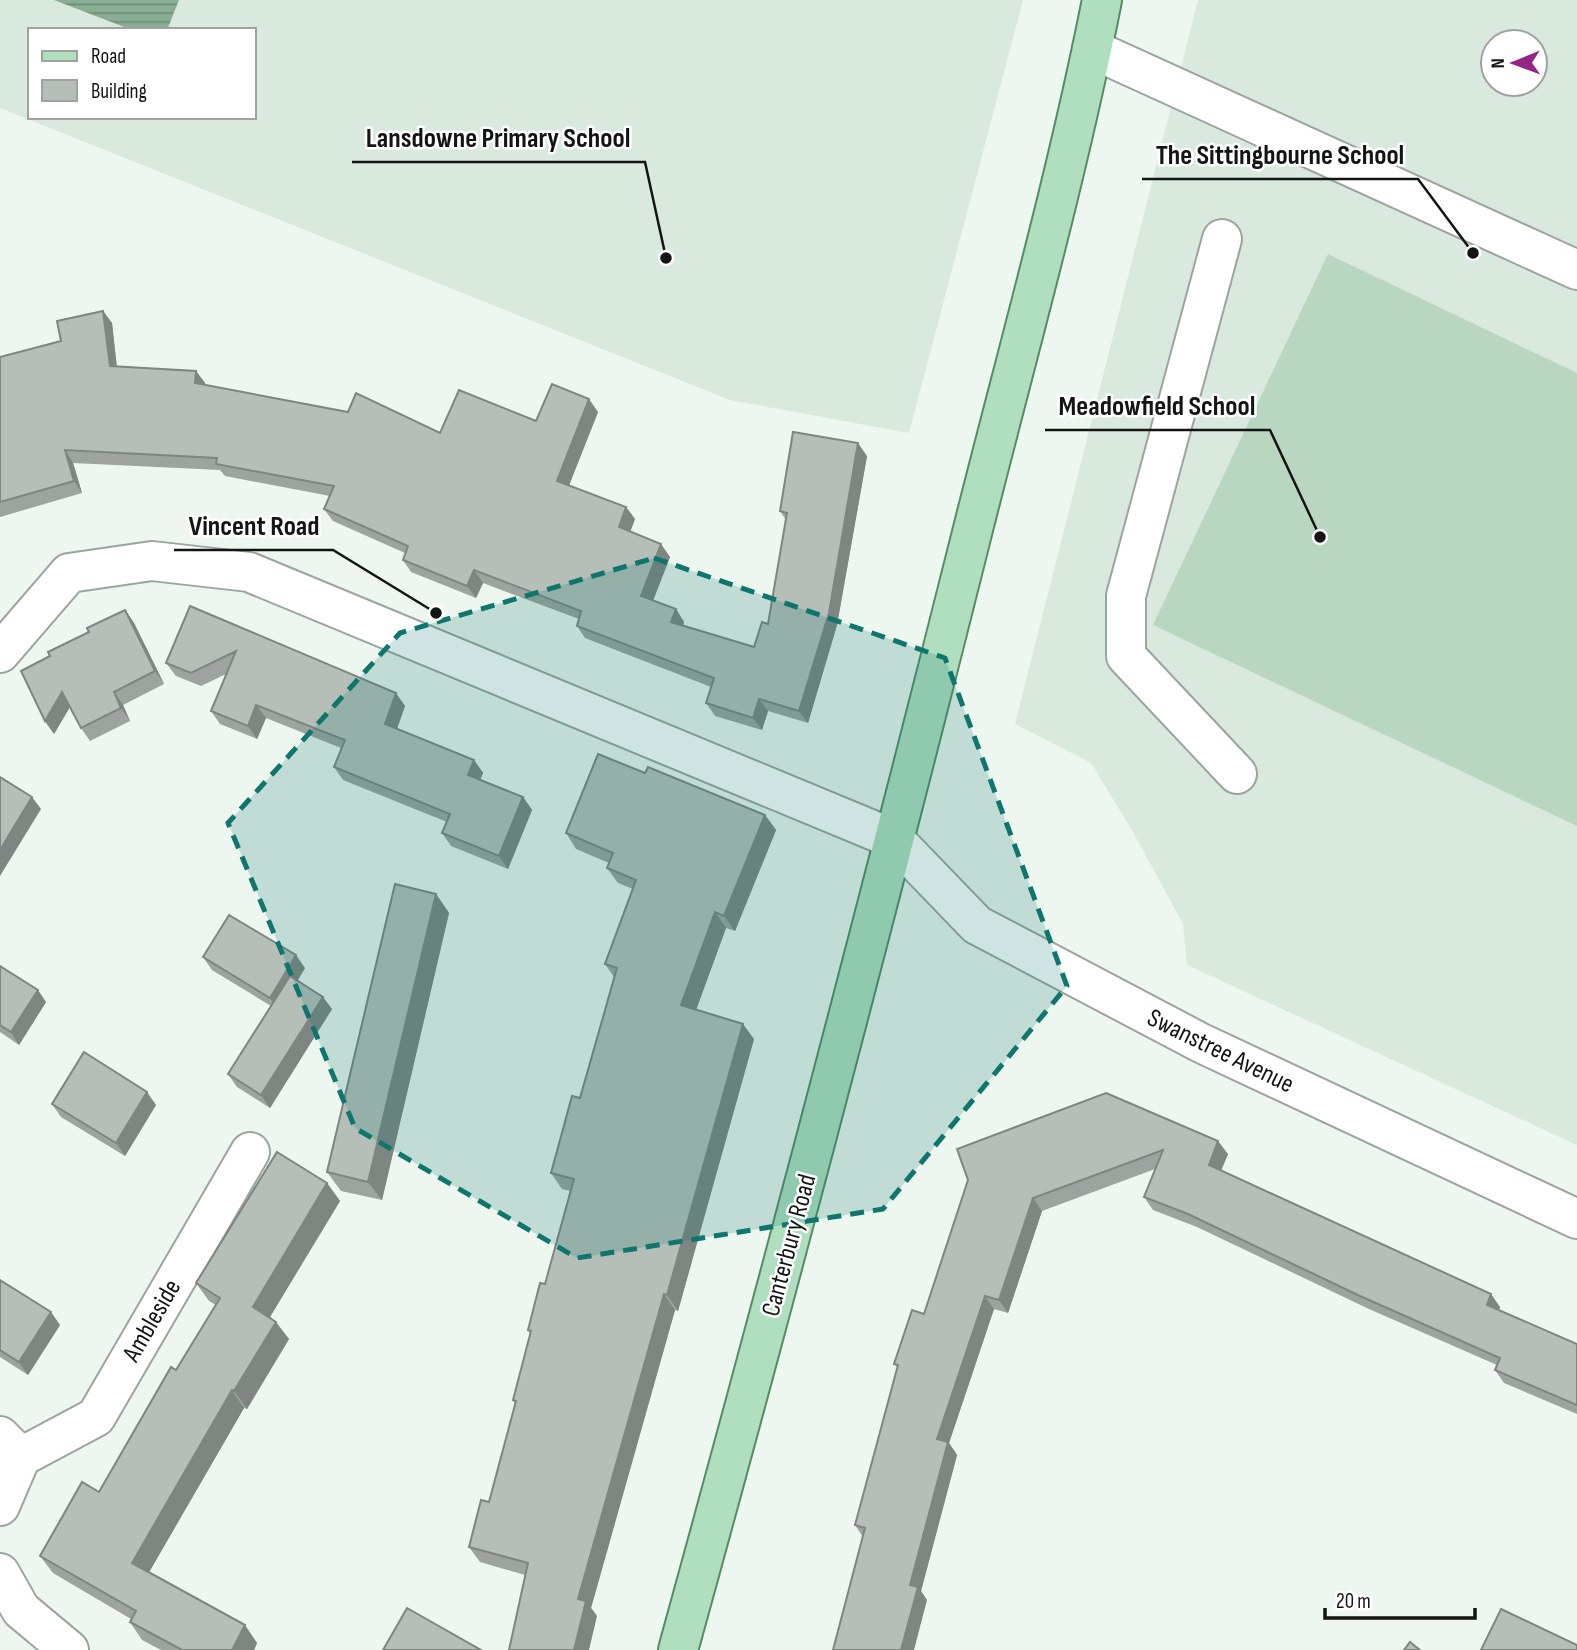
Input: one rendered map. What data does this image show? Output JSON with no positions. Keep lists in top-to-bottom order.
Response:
{
  "streets": {
    "main road": ["Canterbury Road"],
    "street": ["Swanstree Avenue", "Ambleside"]
  },
  "crossings": [
    ["Swanstree Avenue", "Canterbury Road"]
  ],
  "places": [
    "The Sittingbourne School",
    "Lansdowne Primary School",
    "Meadowfield School",
    "Vincent Road"
  ],
  "legend": ["Road", "Building"],
  "scale_bar": "20 m",
  "north": "left"
}
